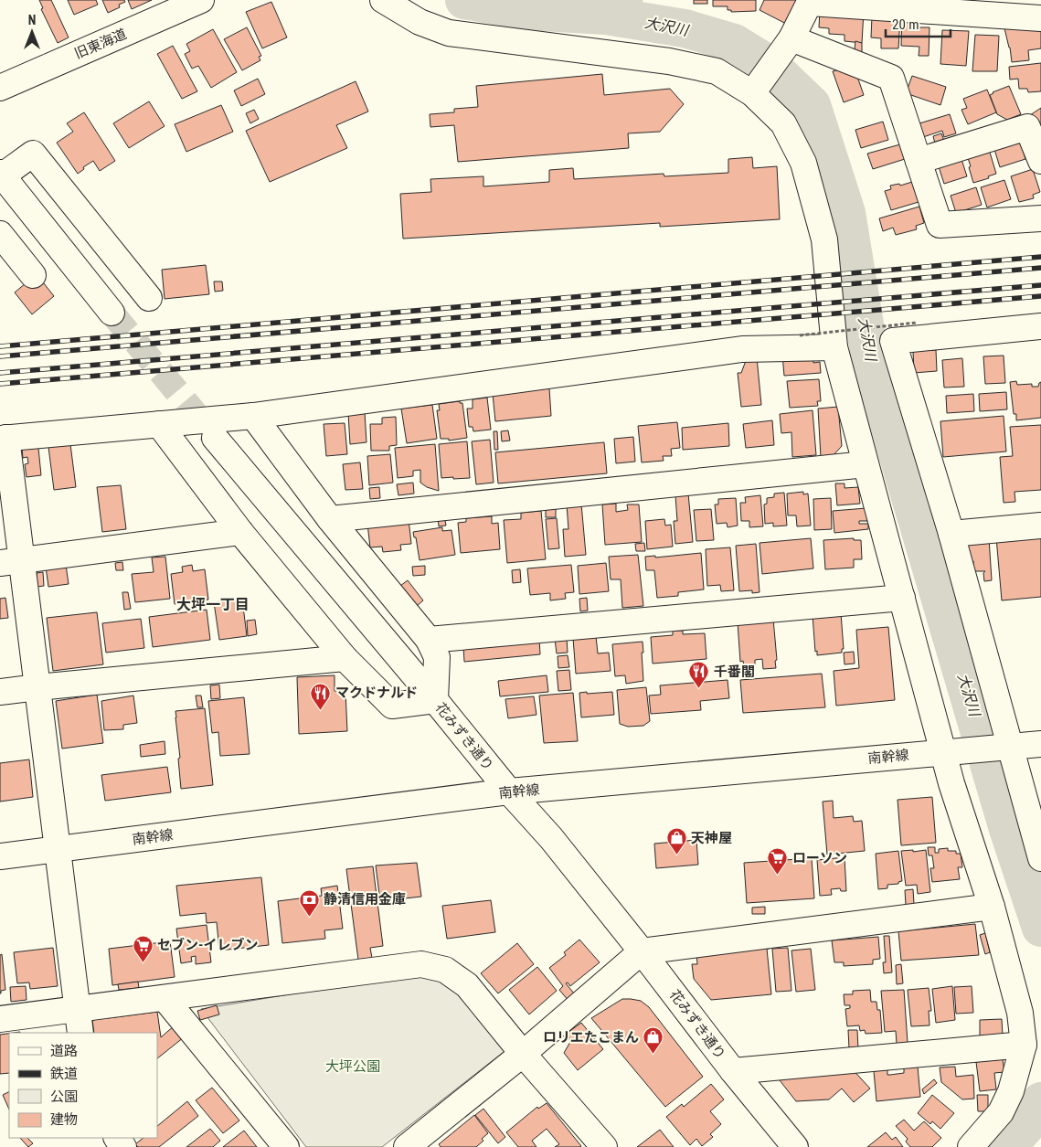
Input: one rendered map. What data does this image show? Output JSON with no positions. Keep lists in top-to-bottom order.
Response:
{
  "streets": {
    "street": ["旧東海道", "花みずき通り", "南幹線"]
  },
  "crossings": [
    ["花みずき通り", "南幹線"]
  ],
  "districts": ["大坪一丁目"],
  "water": ["大沢川"],
  "parks": ["大坪公園"],
  "places": {
    "restaurant": ["千番閣", "マクドナルド"],
    "shop": ["天神屋", "ロリエたこまん"],
    "supermarket": ["ローソン", "セブン-イレブン"],
    "bank": ["静清信用金庫"]
  },
  "legend": [
    "道路",
    "鉄道",
    "公園",
    "建物"
  ],
  "scale_bar": "20 m",
  "north": "top"
}
